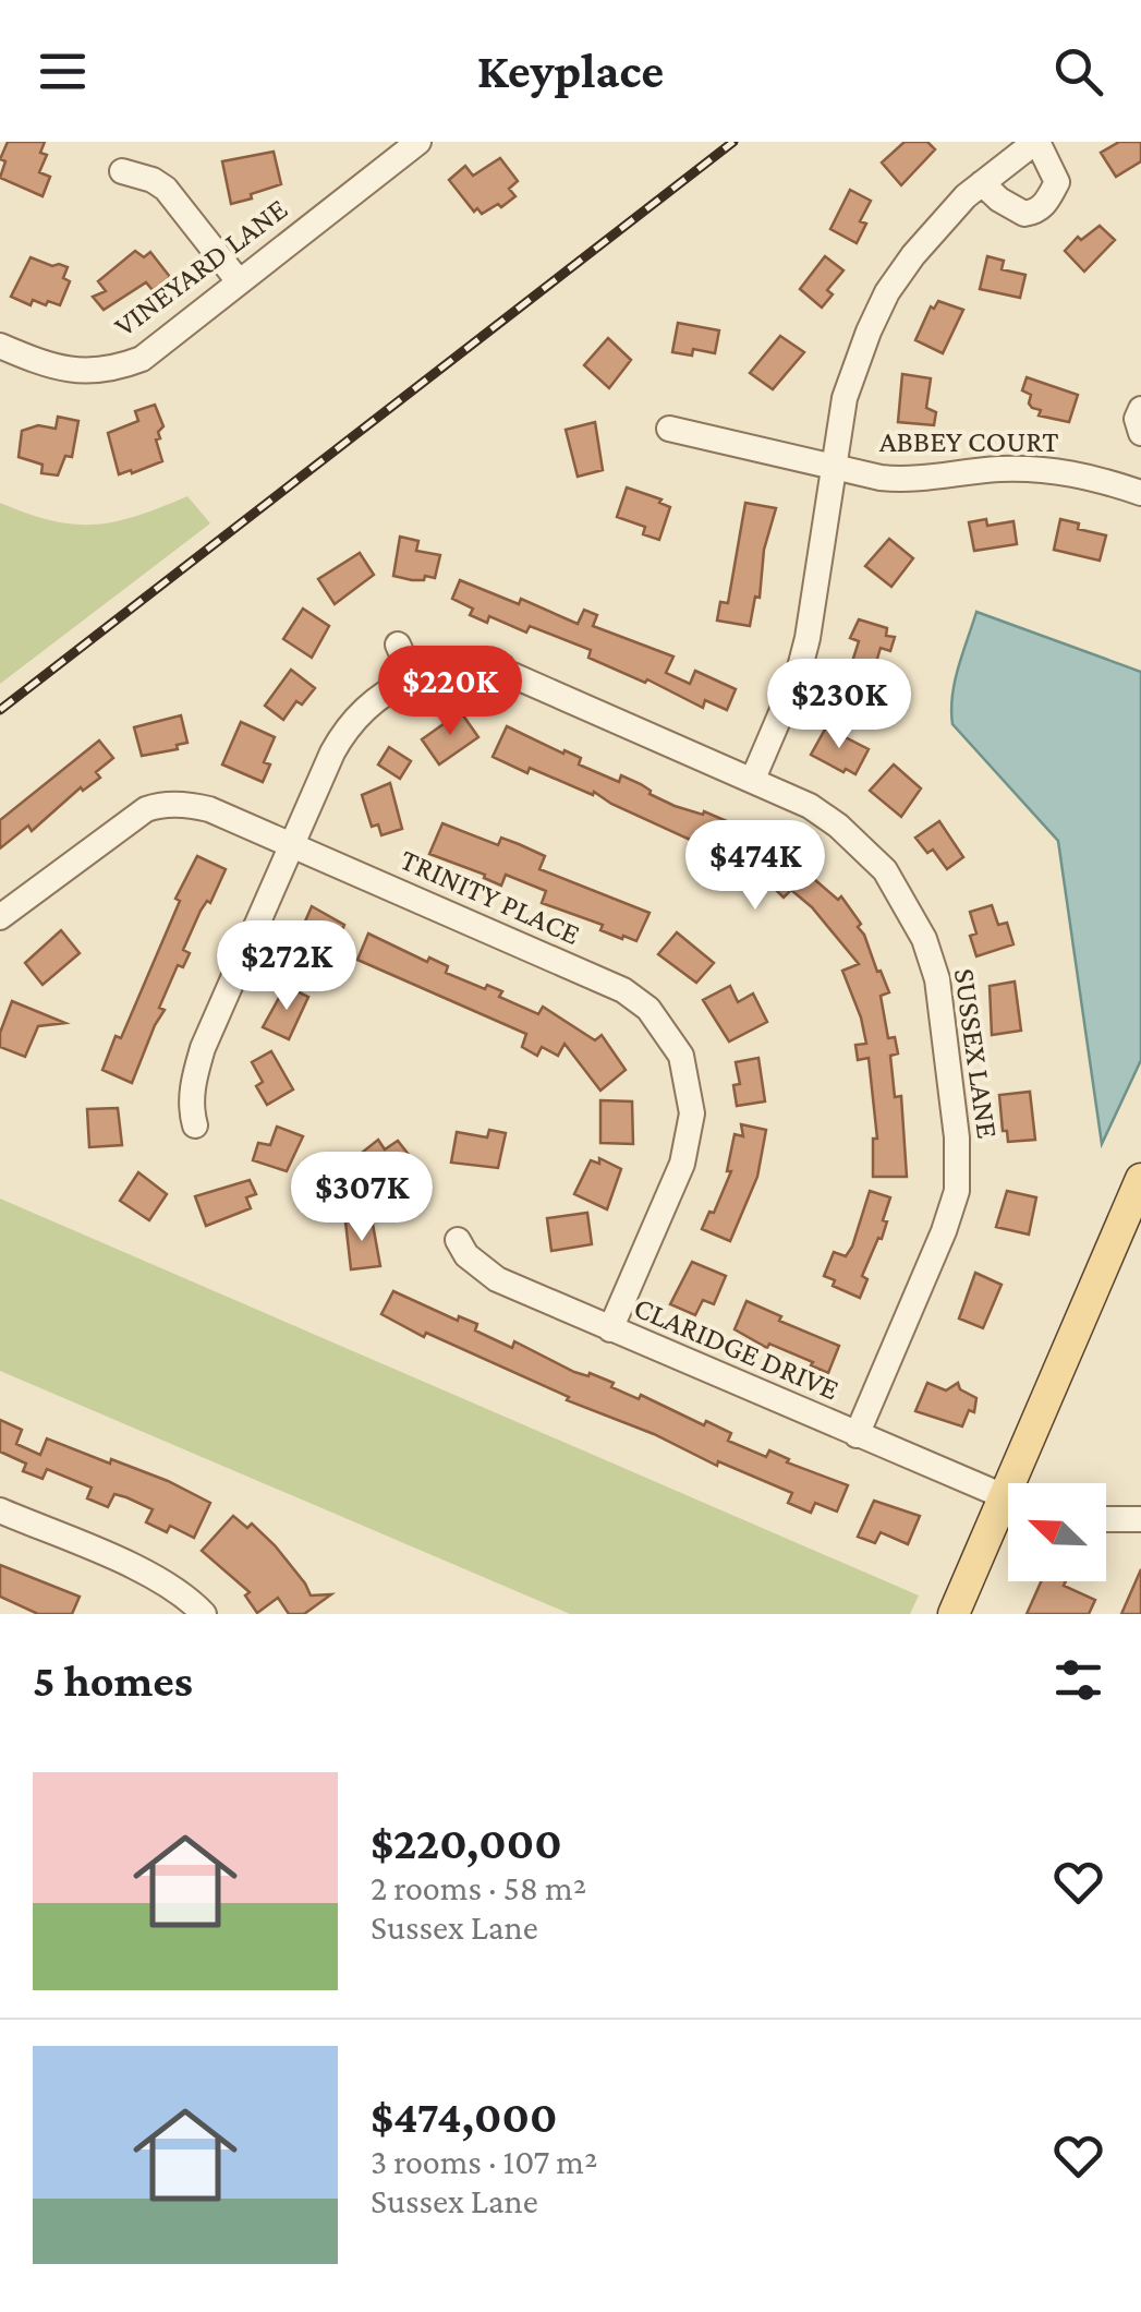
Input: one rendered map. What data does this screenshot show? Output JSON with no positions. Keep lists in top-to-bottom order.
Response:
{
  "streets": {
    "street": [
      "VINEYARD LANE",
      "ABBEY COURT",
      "TRINITY PLACE",
      "SUSSEX LANE",
      "CLARIDGE DRIVE"
    ]
  },
  "crossings": [
    ["TRINITY PLACE", "SUSSEX LANE"],
    ["TRINITY PLACE", "CLARIDGE DRIVE"],
    ["SUSSEX LANE", "CLARIDGE DRIVE"]
  ],
  "north": "top left",
  "page": {
    "header": "Keyplace",
    "price": [
      "$220K",
      "$230K",
      "$474K",
      "$272K",
      "$307K"
    ],
    "heading": "5 homes",
    "list": [
      {
        "name": "$220,000",
        "note": "2 rooms · 58 m² · Sussex Lane"
      },
      {
        "name": "$474,000",
        "note": "3 rooms · 107 m² · Sussex Lane"
      }
    ]
  }
}
